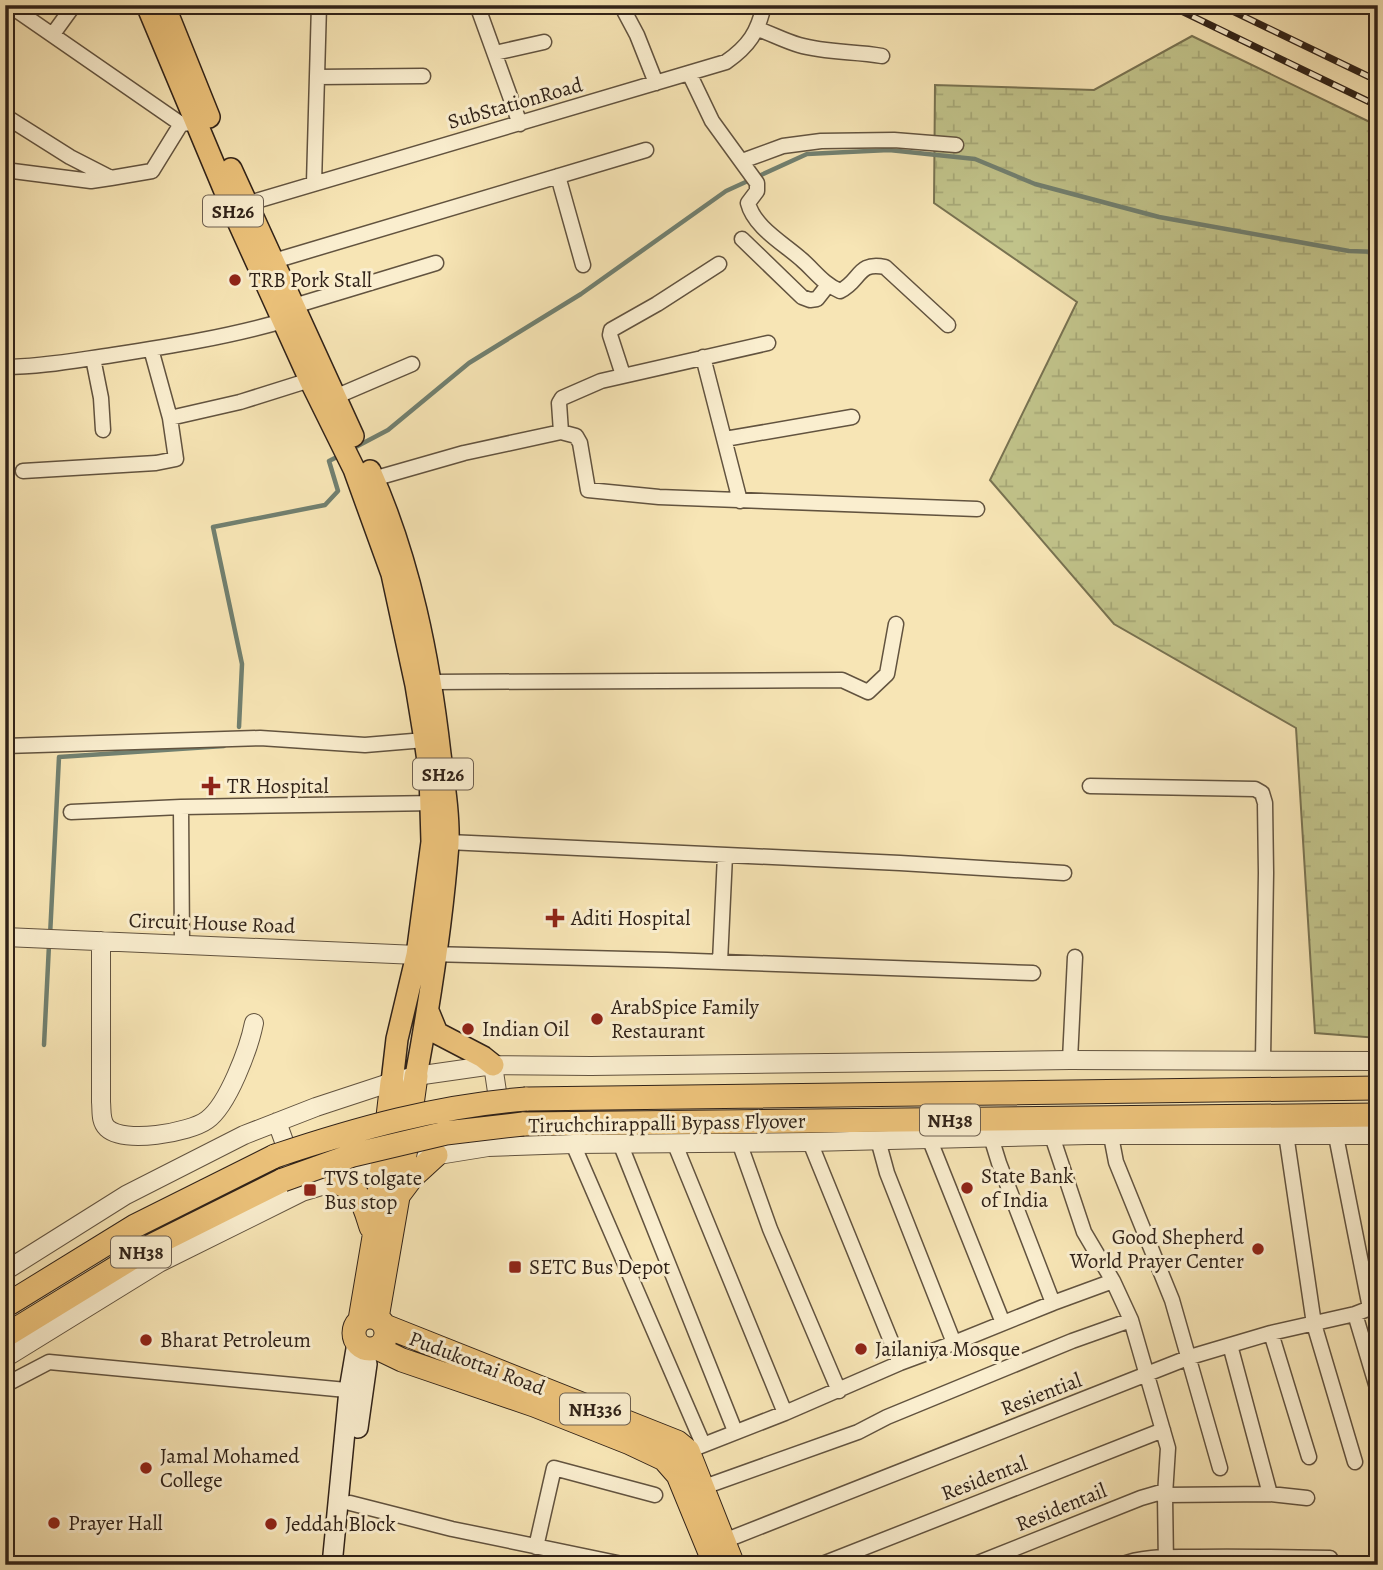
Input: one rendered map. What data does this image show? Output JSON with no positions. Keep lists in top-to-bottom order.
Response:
{
  "streets": {
    "highway": [
      "NH38",
      "Tiruchchirappalli Bypass Flyover",
      "Pudukottai Road",
      "NH336"
    ],
    "main road": ["SH26"],
    "street": [
      "SubStationRoad",
      "Circuit House Road",
      "Resiential",
      "Residental",
      "Residentail"
    ]
  },
  "crossings": [
    ["SubStationRoad", "SH26"],
    ["SH26", "Circuit House Road"],
    ["SH26", "Pudukottai Road"],
    ["Pudukottai Road", "NH336"]
  ],
  "places": {
    "other": [
      "TRB Pork Stall",
      "ArabSpice Family Restaurant",
      "Indian Oil",
      "State Bank of India",
      "Good Shepherd World Prayer Center",
      "Bharat Petroleum",
      "Jailaniya Mosque",
      "Jamal Mohamed College",
      "Prayer Hall",
      "Jeddah Block"
    ],
    "health": ["TR Hospital", "Aditi Hospital"],
    "transit": ["TVS tolgate Bus stop", "SETC Bus Depot"]
  }
}
